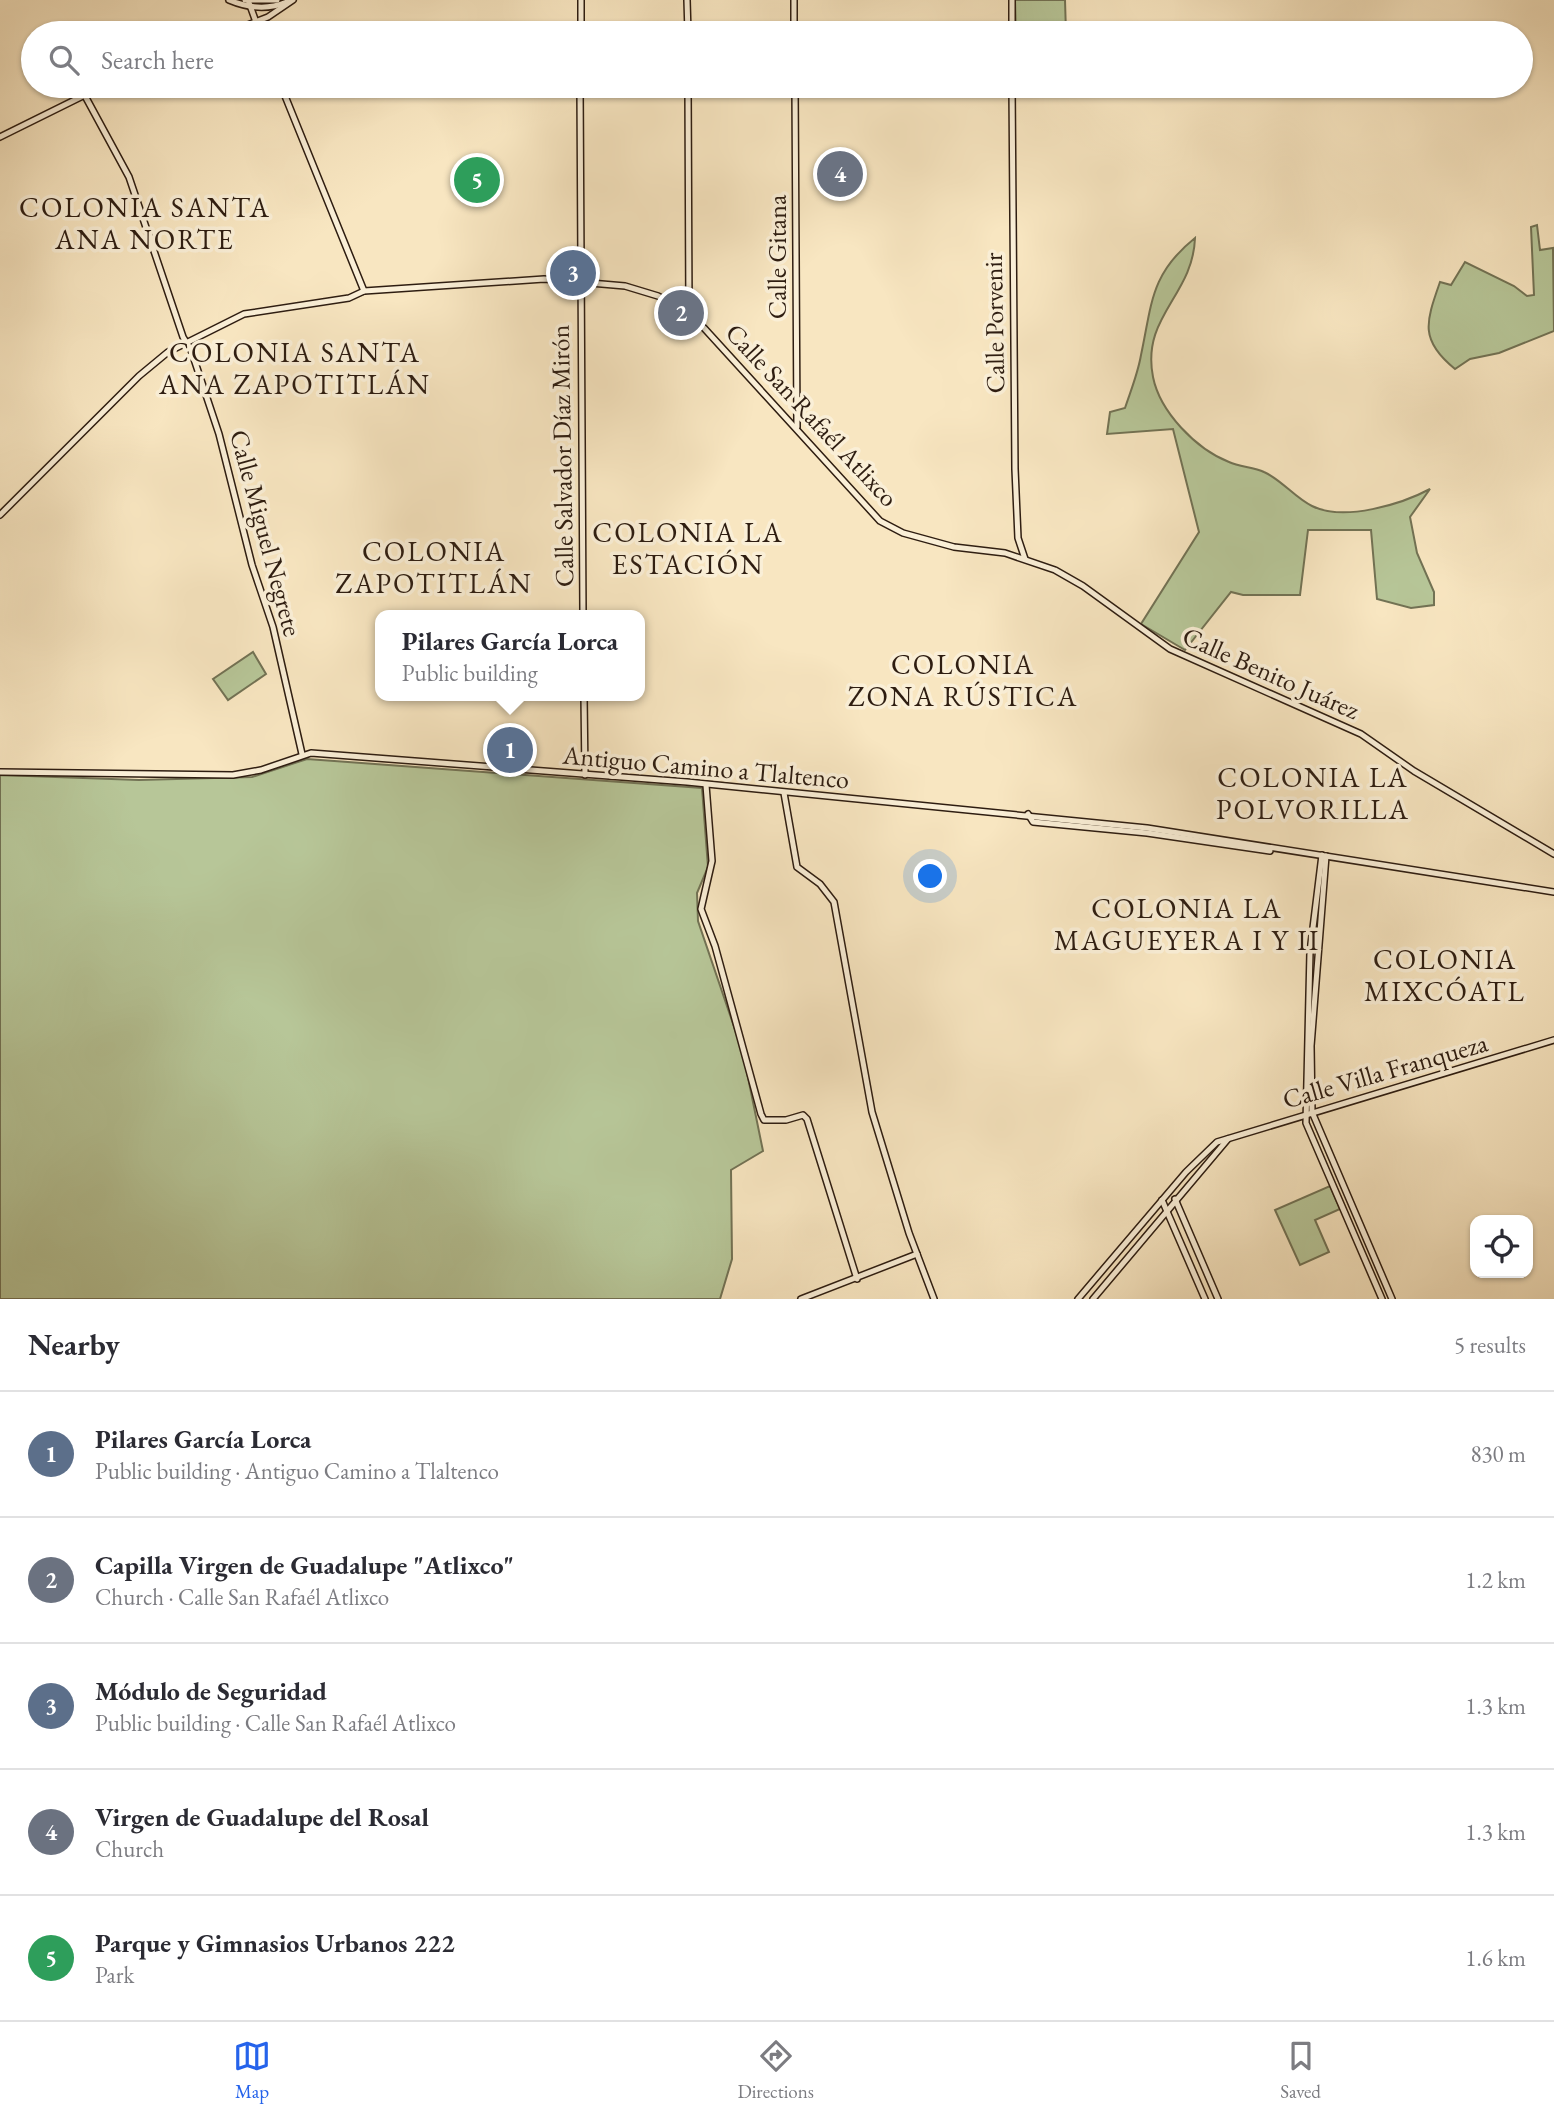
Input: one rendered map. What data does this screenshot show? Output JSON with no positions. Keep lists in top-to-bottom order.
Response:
{
  "streets": {
    "street": [
      "Calle Gitana",
      "Calle Porvenir",
      "Calle San Rafaél Atlixco",
      "Calle Salvador Díaz Mirón",
      "Calle Miguel Negrete",
      "Calle Benito Juárez",
      "Antiguo Camino a Tlaltenco",
      "Calle Villa Franqueza"
    ]
  },
  "crossings": [
    ["Calle Gitana", "Calle San Rafaél Atlixco"],
    ["Calle Porvenir", "Calle Benito Juárez"],
    ["Calle San Rafaél Atlixco", "Calle Salvador Díaz Mirón"],
    ["Calle San Rafaél Atlixco", "Calle Miguel Negrete"],
    ["Calle San Rafaél Atlixco", "Calle Benito Juárez"],
    ["Calle Miguel Negrete", "Antiguo Camino a Tlaltenco"]
  ],
  "districts": [
    "COLONIA SANTA ANA NORTE",
    "COLONIA SANTA ANA ZAPOTITLÁN",
    "COLONIA LA ESTACIÓN",
    "COLONIA ZAPOTITLÁN",
    "COLONIA ZONA RÚSTICA",
    "COLONIA LA POLVORILLA",
    "COLONIA LA MAGUEYERA I Y II",
    "COLONIA MIXCÓATL"
  ],
  "page": {
    "search": "Search here",
    "pins": [
      "4",
      "5",
      "3",
      "2",
      "1"
    ],
    "popup": ["Pilares García Lorca", "Public building"],
    "heading": ["Nearby", "5 results"],
    "list": [
      {
        "mark": "1",
        "name": "Pilares García Lorca",
        "note": "Public building · Antiguo Camino a Tlaltenco",
        "value": "830 m"
      },
      {
        "mark": "2",
        "name": "Capilla Virgen de Guadalupe \"Atlixco\"",
        "note": "Church · Calle San Rafaél Atlixco",
        "value": "1.2 km"
      },
      {
        "mark": "3",
        "name": "Módulo de Seguridad",
        "note": "Public building · Calle San Rafaél Atlixco",
        "value": "1.3 km"
      },
      {
        "mark": "4",
        "name": "Virgen de Guadalupe del Rosal",
        "note": "Church",
        "value": "1.3 km"
      },
      {
        "mark": "5",
        "name": "Parque y Gimnasios Urbanos 222",
        "note": "Park",
        "value": "1.6 km"
      }
    ],
    "nav": ["Map", "Directions", "Saved"]
  }
}
